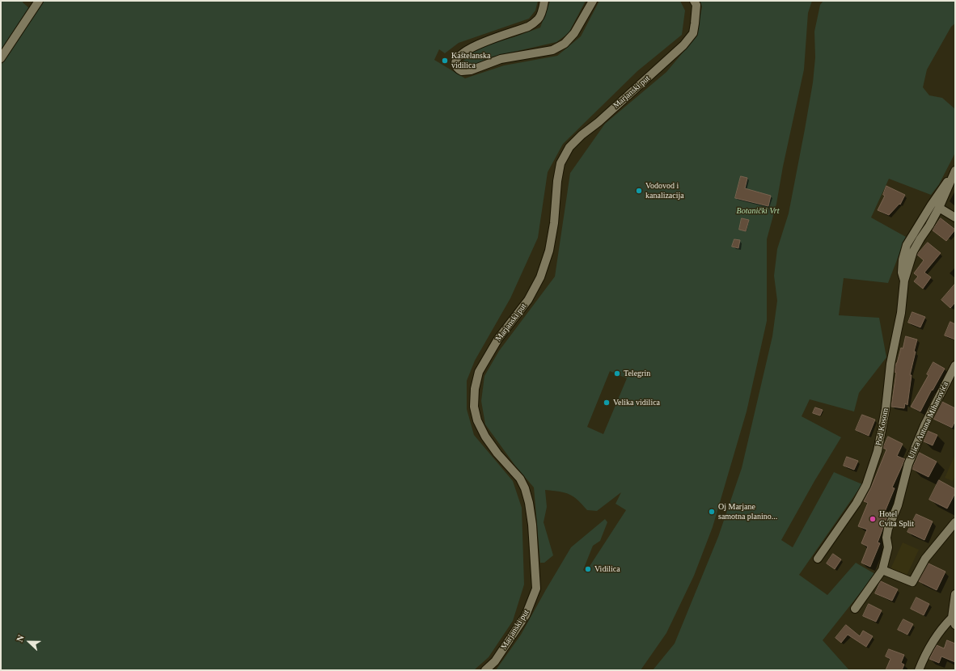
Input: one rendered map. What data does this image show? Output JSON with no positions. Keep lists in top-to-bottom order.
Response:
{
  "streets": {
    "street": ["Marjanski put", "Ulica Antuna Mihanovića", "Pod Kosom"]
  },
  "parks": ["Botanički Vrt"],
  "places": [
    "Kaštelanska vidilica",
    "Vodovod i kanalizacija",
    "Telegrin",
    "Velika vidilica",
    "Oj Marjane samotna planino...",
    "Hotel Cvita Split",
    "Vidilica"
  ],
  "north": "left"
}
